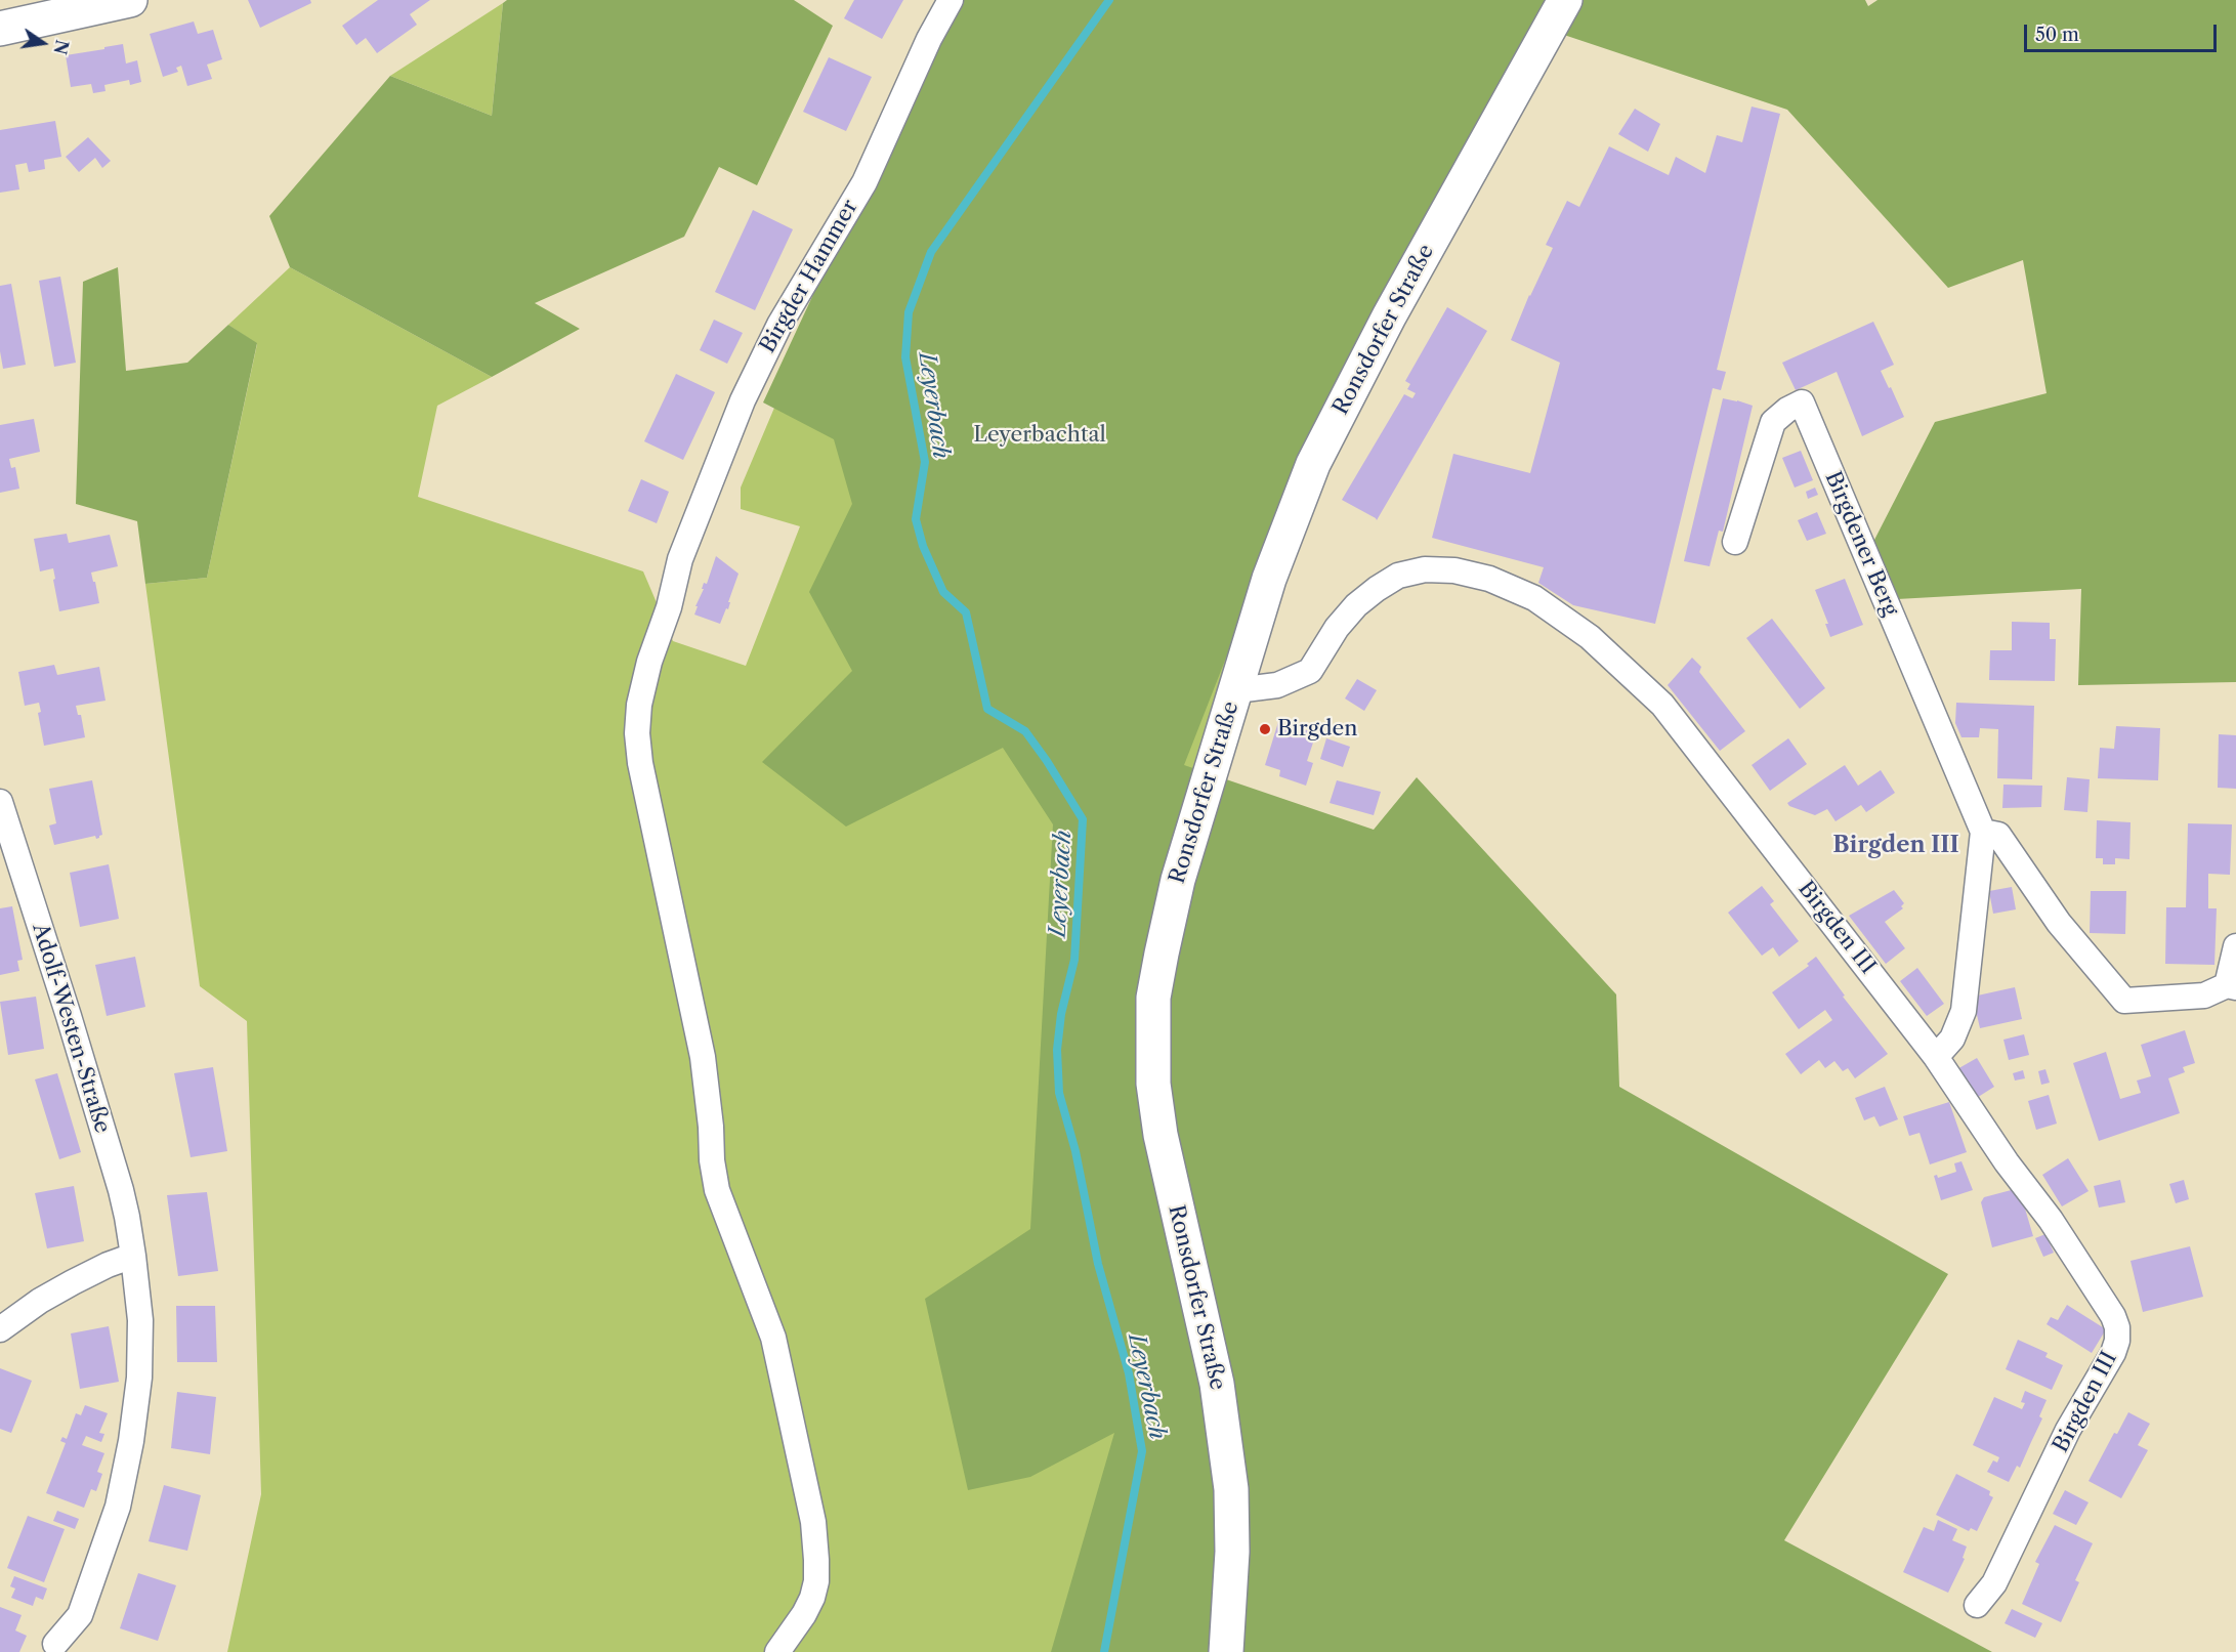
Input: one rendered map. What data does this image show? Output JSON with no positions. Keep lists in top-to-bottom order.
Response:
{
  "streets": {
    "main road": ["Ronsdorfer Straße"],
    "street": [
      "Birgder Hammer",
      "Birgdener Berg",
      "Birgden III",
      "Adolf-Westen-Straße"
    ]
  },
  "crossings": [
    ["Ronsdorfer Straße", "Birgden III"],
    ["Birgdener Berg", "Birgden III"]
  ],
  "districts": ["Birgden III"],
  "water": ["Leyerbach"],
  "parks": ["Leyerbachtal"],
  "places": ["Birgden"],
  "scale_bar": "50 m",
  "north": "right"
}
